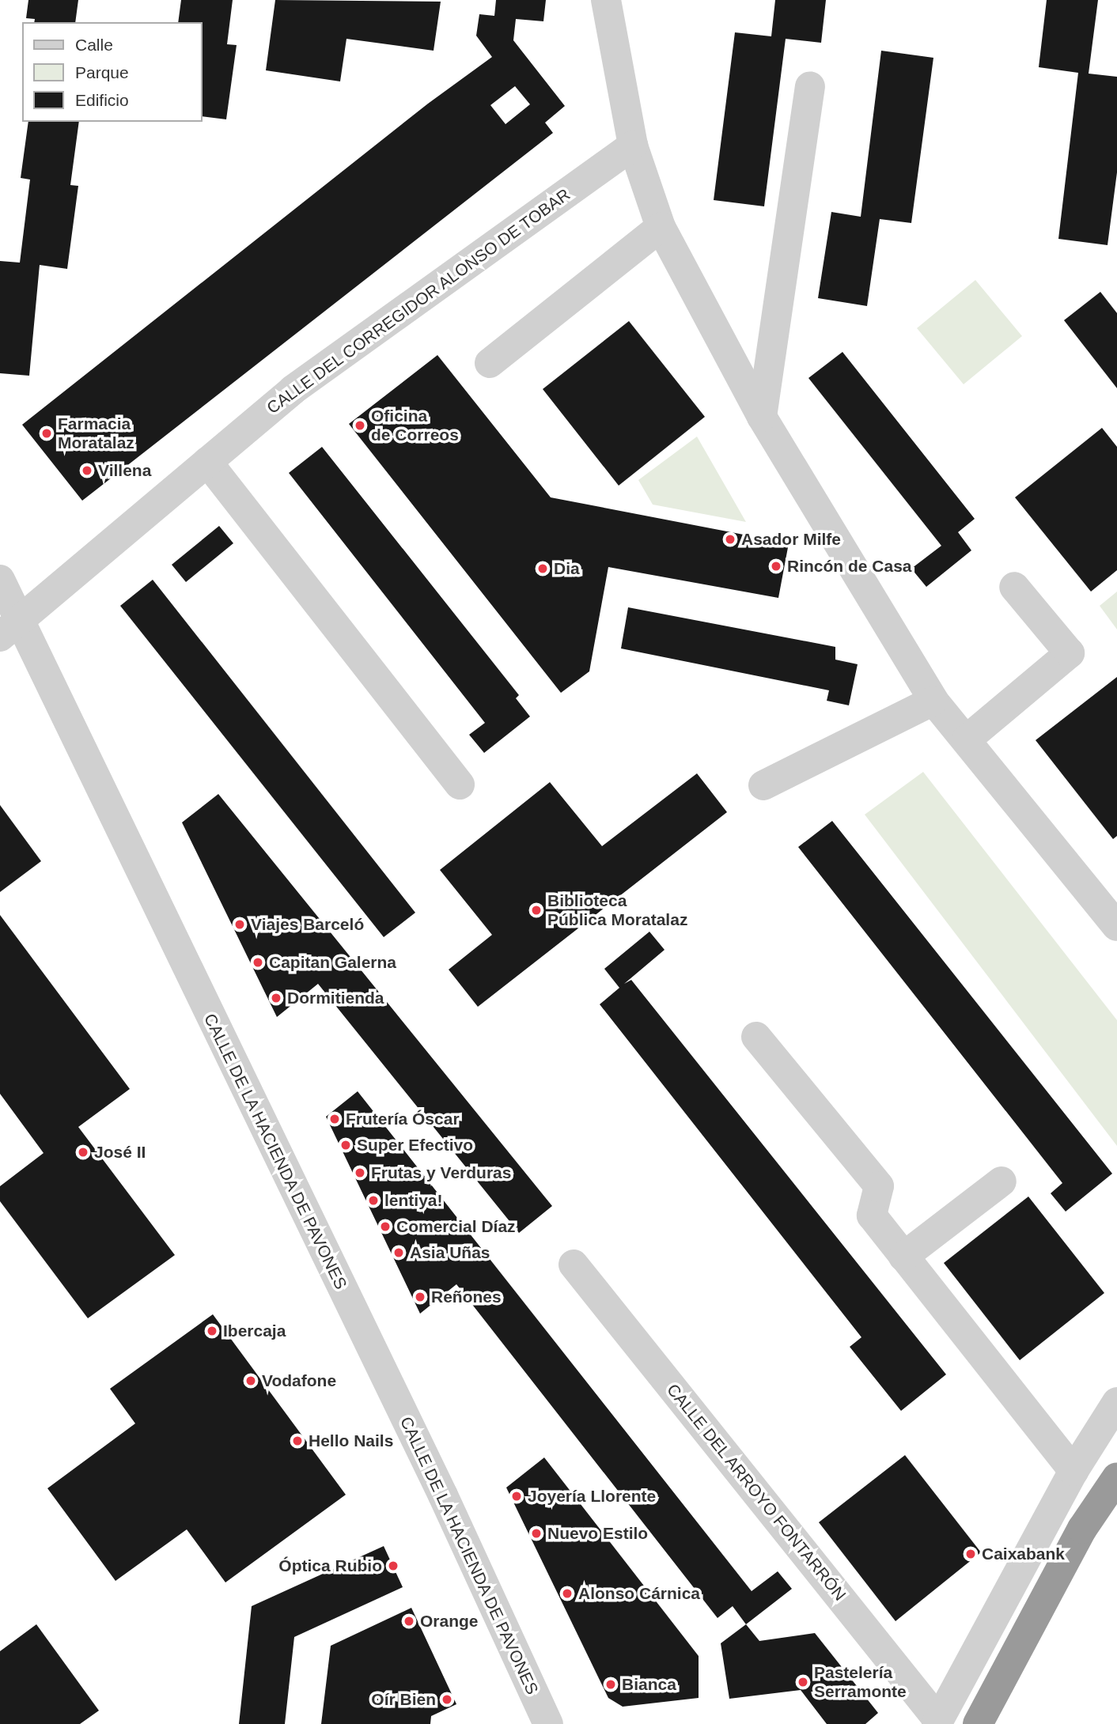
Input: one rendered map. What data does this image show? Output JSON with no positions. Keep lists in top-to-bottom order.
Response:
{
  "streets": {
    "street": ["CALLE DEL CORREGIDOR ALONSO DE TOBAR", "CALLE DE LA HACIENDA DE PAVONES", "CALLE DEL ARROYO FONTARRÓN"]
  },
  "crossings": [
    ["CALLE DEL CORREGIDOR ALONSO DE TOBAR", "CALLE DE LA HACIENDA DE PAVONES"]
  ],
  "places": [
    "Oficina de Correos",
    "Farmacia Moratalaz",
    "Villena",
    "Asador Milfe",
    "Rincón de Casa",
    "Dia",
    "Biblioteca Pública Moratalaz",
    "Viajes Barceló",
    "Capitan Galerna",
    "Dormitienda",
    "Frutería Óscar",
    "Super Efectivo",
    "José II",
    "Frutas y Verduras",
    "lentiya!",
    "Comercial Díaz",
    "Asia Uñas",
    "Reñones",
    "Ibercaja",
    "Vodafone",
    "Hello Nails",
    "Joyería Llorente",
    "Nuevo Estilo",
    "Caixabank",
    "Óptica Rubio",
    "Alonso Cárnica",
    "Orange",
    "Pastelería Serramonte",
    "Bianca",
    "Oír Bien"
  ],
  "legend": ["Calle", "Parque", "Edificio"]
}
